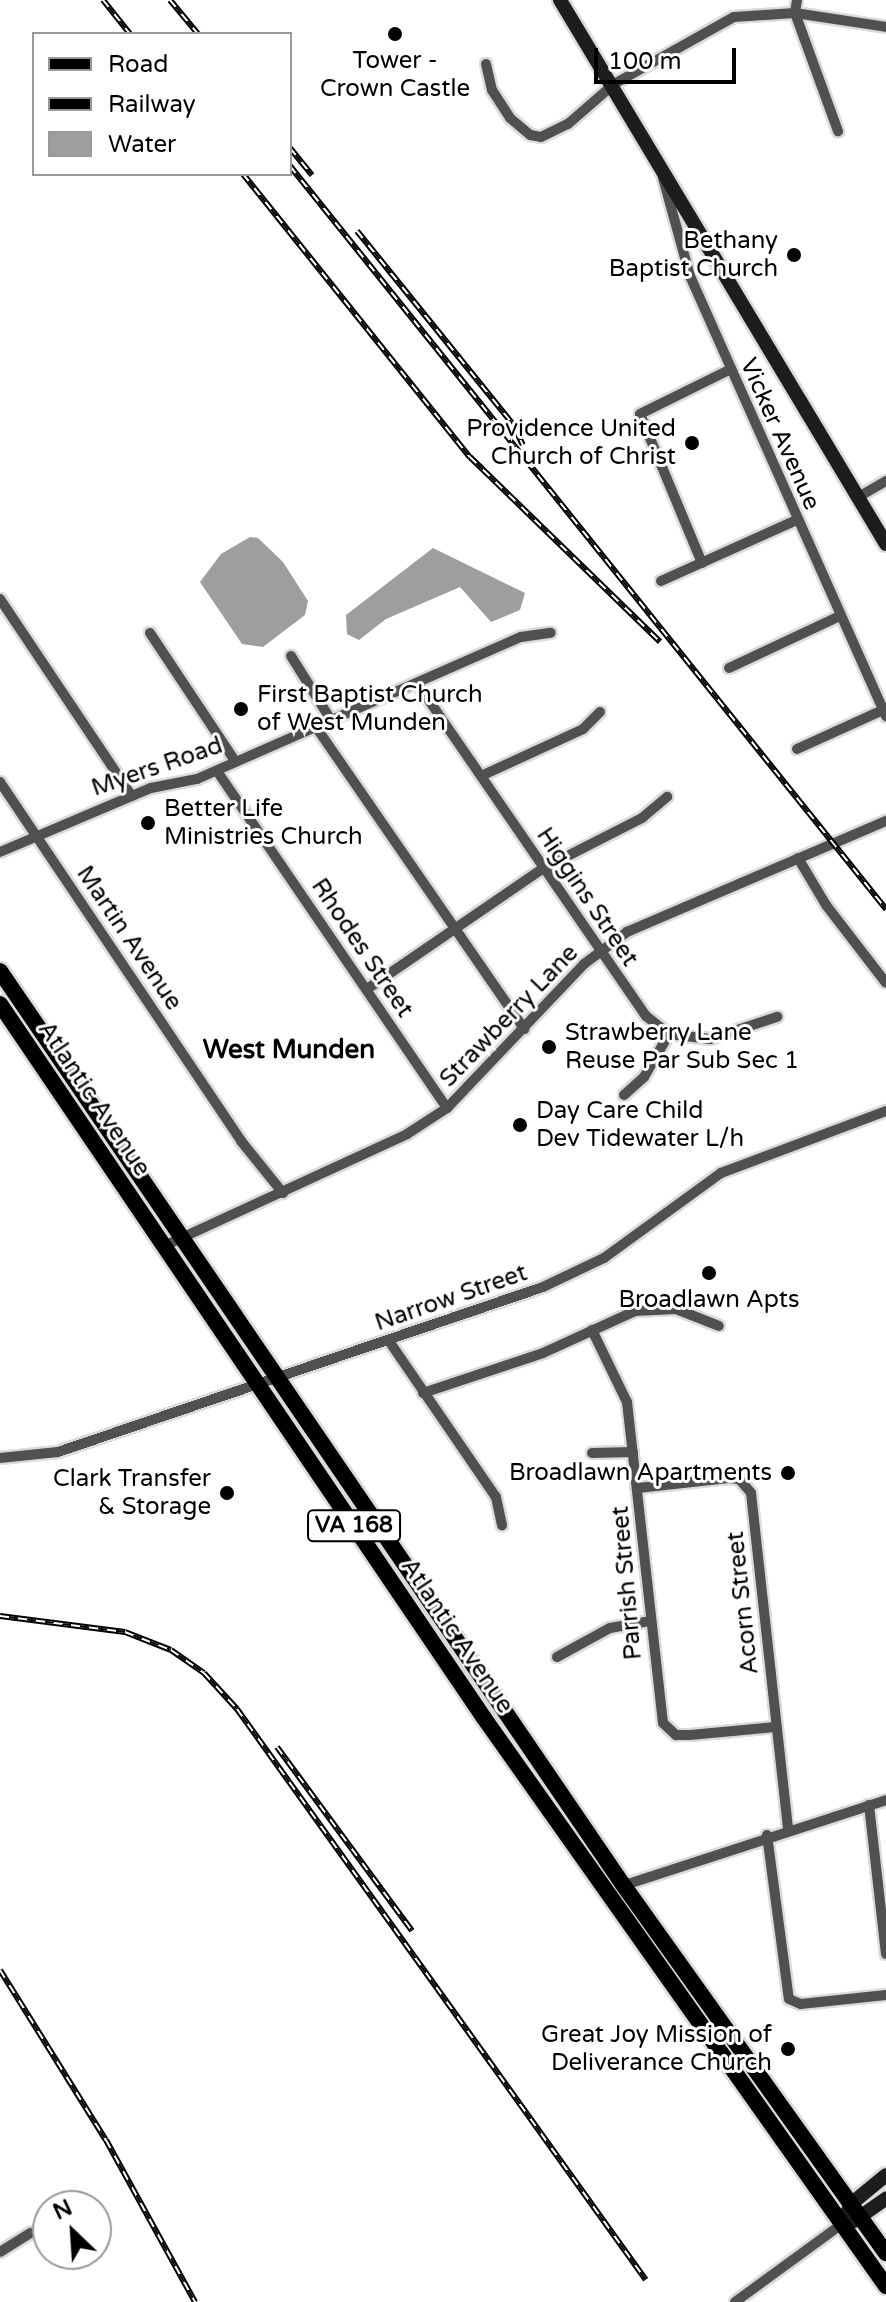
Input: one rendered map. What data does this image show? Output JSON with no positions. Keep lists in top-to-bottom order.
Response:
{
  "streets": {
    "main road": ["Atlantic Avenue", "VA 168"],
    "street": [
      "Vicker Avenue",
      "Myers Road",
      "Higgins Street",
      "Martin Avenue",
      "Rhodes Street",
      "Strawberry Lane",
      "Narrow Street",
      "Parrish Street",
      "Acorn Street"
    ]
  },
  "crossings": [
    ["Myers Road", "Higgins Street"],
    ["Myers Road", "Martin Avenue"],
    ["Myers Road", "Rhodes Street"],
    ["Higgins Street", "Strawberry Lane"],
    ["Martin Avenue", "Strawberry Lane"],
    ["Rhodes Street", "Strawberry Lane"],
    ["Strawberry Lane", "Atlantic Avenue"],
    ["Atlantic Avenue", "Narrow Street"],
    ["Parrish Street", "Acorn Street"]
  ],
  "districts": ["West Munden"],
  "places": [
    "Tower - Crown Castle",
    "Bethany Baptist Church",
    "Providence United Church of Christ",
    "First Baptist Church of West Munden",
    "Better Life Ministries Church",
    "Strawberry Lane Reuse Par Sub Sec 1",
    "Day Care Child Dev Tidewater L/h",
    "Broadlawn Apts",
    "Broadlawn Apartments",
    "Clark Transfer & Storage",
    "Great Joy Mission of Deliverance Church"
  ],
  "legend": ["Road", "Railway", "Water"],
  "scale_bar": "100 m",
  "north": "top left"
}
